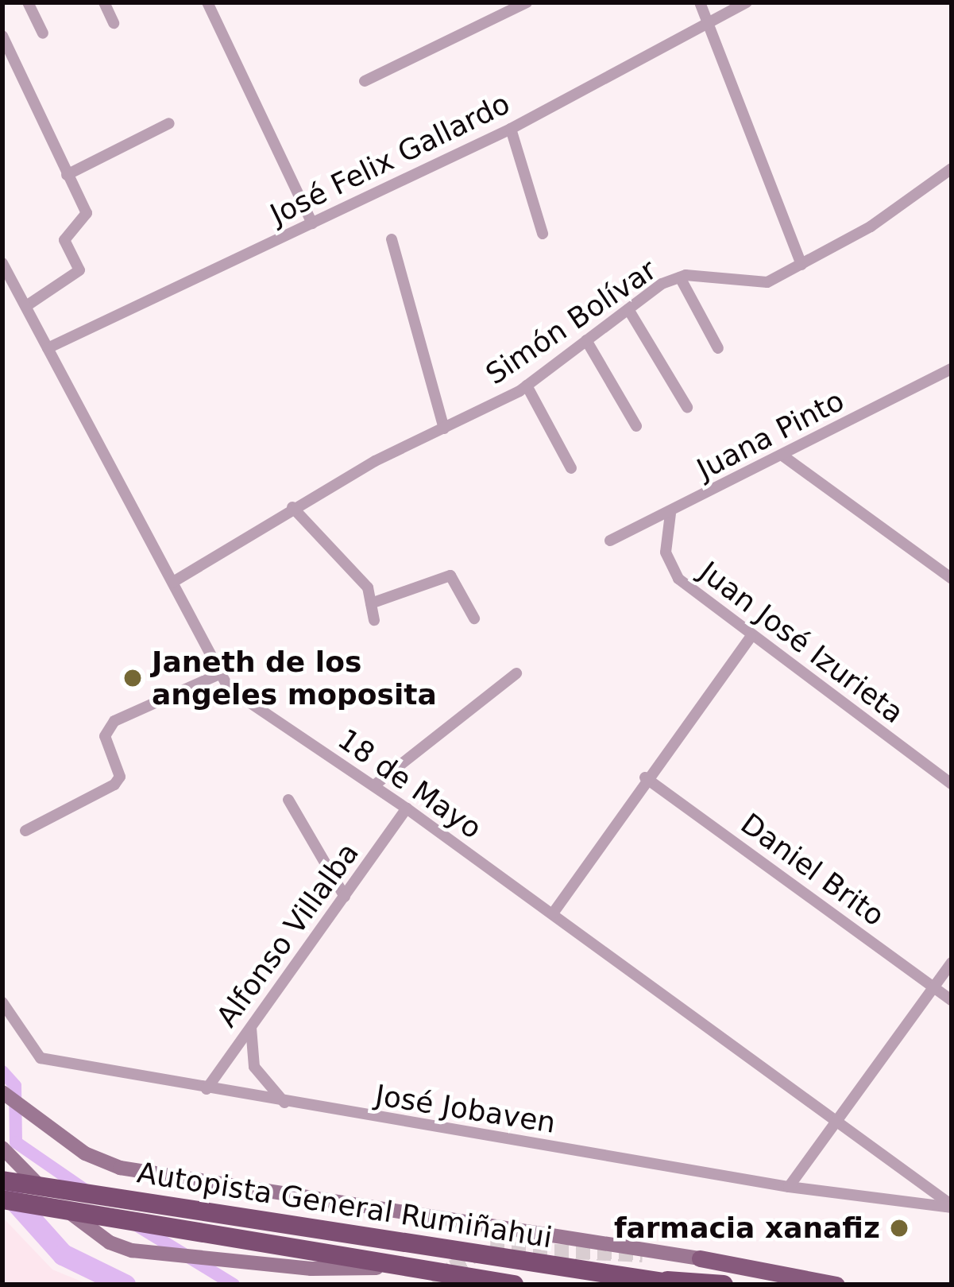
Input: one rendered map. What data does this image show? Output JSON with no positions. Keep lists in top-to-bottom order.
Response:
{
  "streets": {
    "highway": ["Autopista General Rumiñahui"],
    "street": [
      "José Felix Gallardo",
      "Simón Bolívar",
      "Juana Pinto",
      "Juan José Izurieta",
      "18 de Mayo",
      "Daniel Brito",
      "Alfonso Villalba",
      "José Jobaven"
    ]
  },
  "crossings": [
    ["José Felix Gallardo", "18 de Mayo"],
    ["Simón Bolívar", "18 de Mayo"],
    ["Juana Pinto", "Juan José Izurieta"],
    ["18 de Mayo", "Alfonso Villalba"],
    ["18 de Mayo", "José Jobaven"],
    ["Alfonso Villalba", "José Jobaven"]
  ],
  "places": ["Janeth de los angeles moposita", "farmacia xanafiz"]
}
